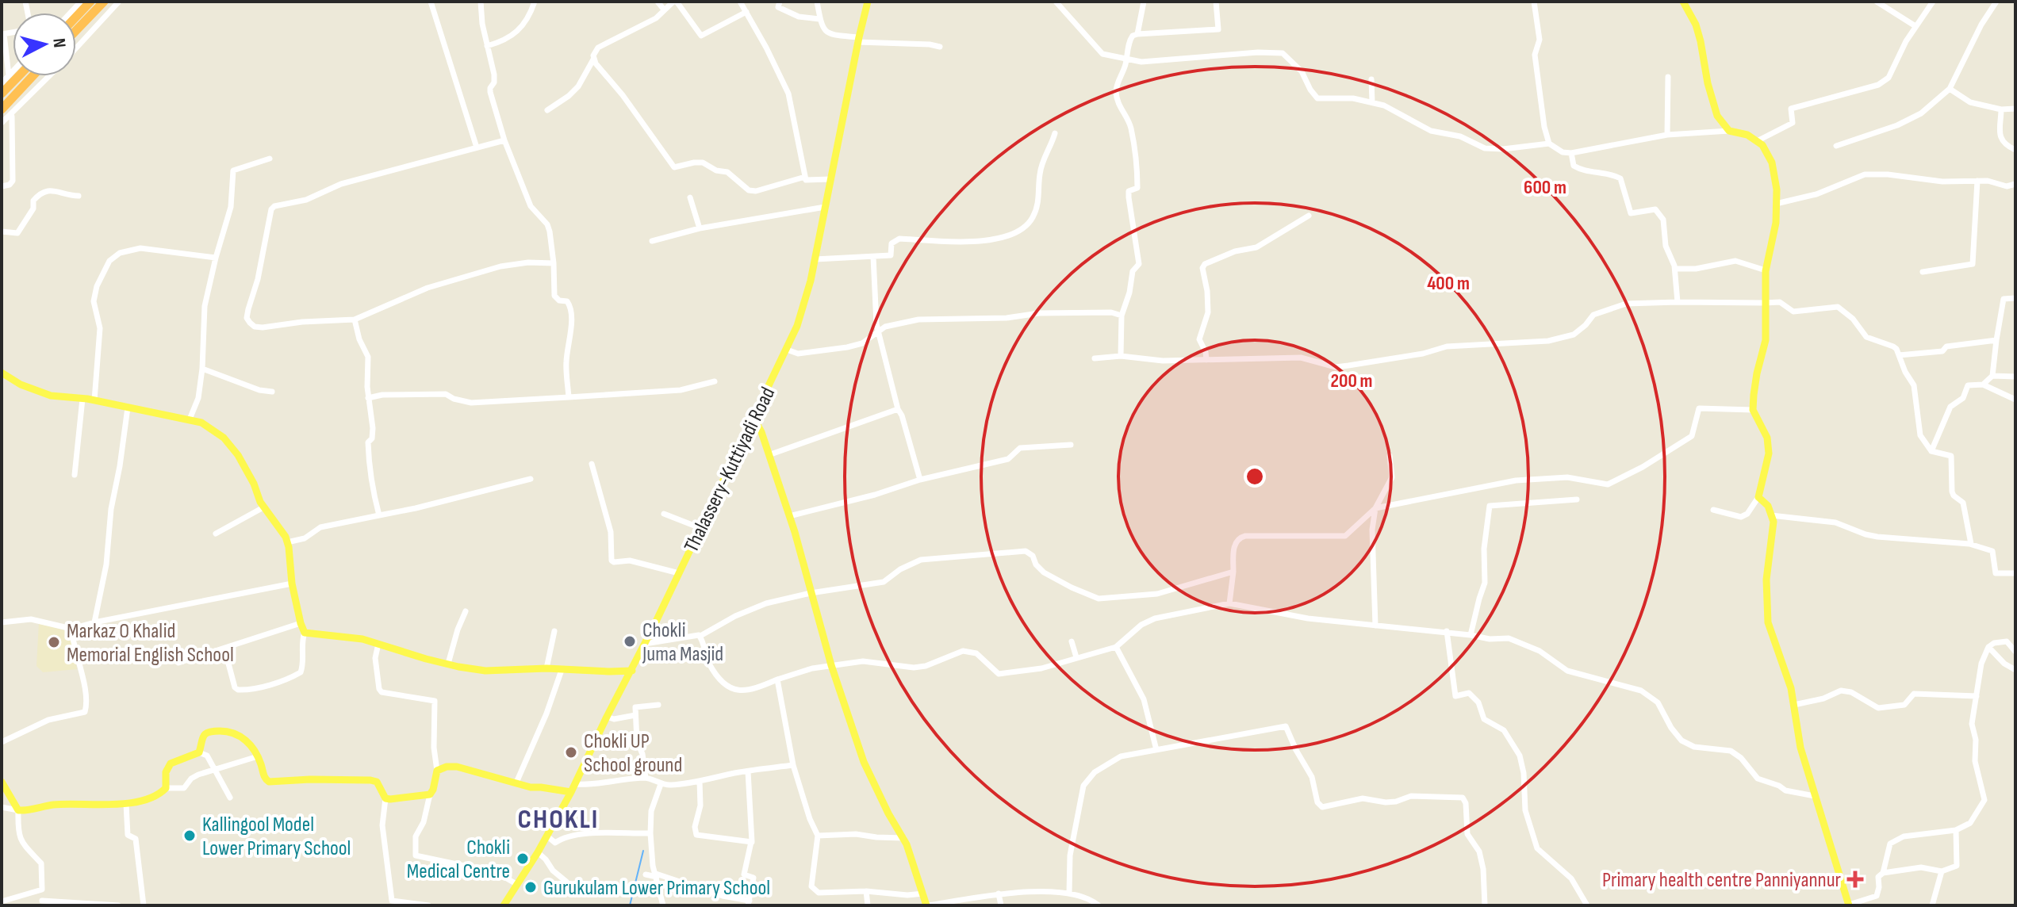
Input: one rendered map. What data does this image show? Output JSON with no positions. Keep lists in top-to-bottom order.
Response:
{
  "streets": {
    "main road": ["Thalassery-Kuttiyadi Road"]
  },
  "districts": ["CHOKLI"],
  "places": {
    "other": [
      "Chokli Juma Masjid",
      "Markaz O Khalid Memorial English School",
      "Chokli UP School ground",
      "Kallingool Model Lower Primary School",
      "Chokli Medical Centre",
      "Gurukulam Lower Primary School"
    ],
    "health": ["Primary health centre Panniyannur"]
  },
  "north": "right",
  "rings": ["600 m", "400 m", "200 m"]
}
